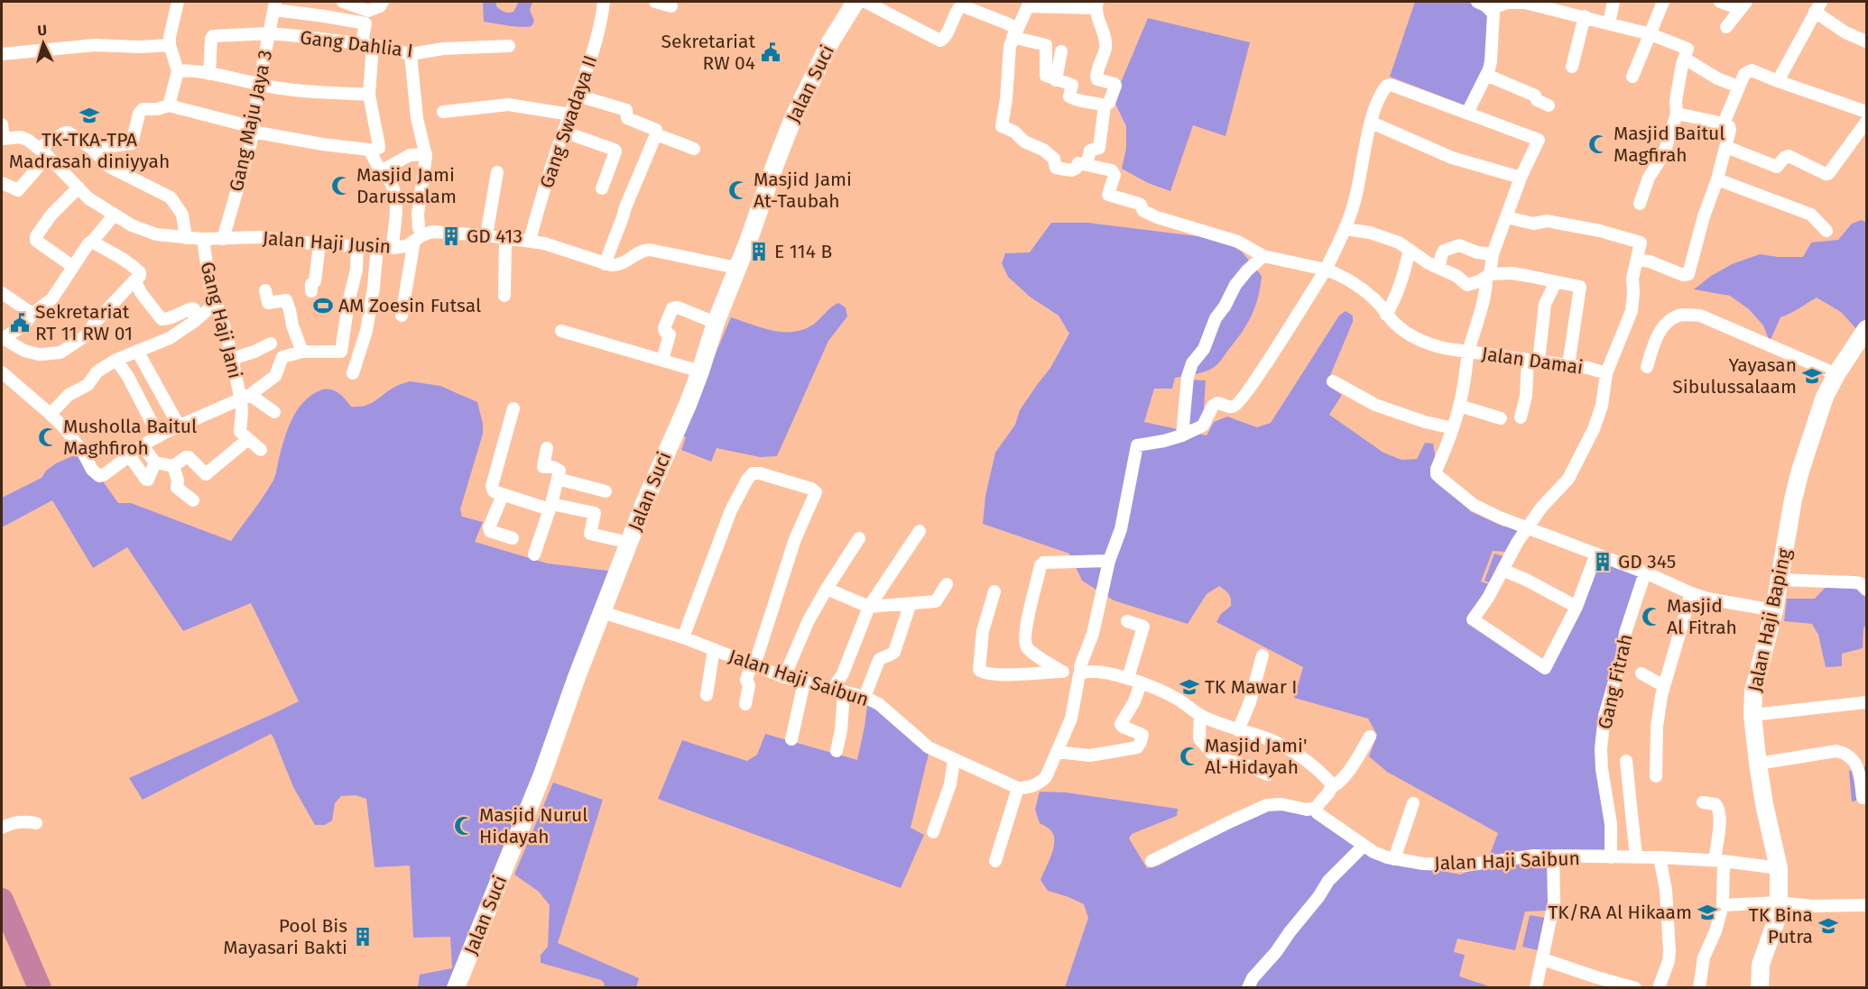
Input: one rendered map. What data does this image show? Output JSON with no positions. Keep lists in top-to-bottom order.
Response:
{
  "streets": {
    "street": [
      "Gang Dahlia I",
      "Jalan Suci",
      "Gang Maju Jaya 3",
      "Gang Swadaya II",
      "Jalan Haji Jusin",
      "Gang Haji Jani",
      "Jalan Damai",
      "Jalan Haji Baping",
      "Jalan Haji Saibun",
      "Gang Fitrah"
    ]
  },
  "crossings": [
    ["Gang Dahlia I", "Gang Maju Jaya 3"],
    ["Jalan Suci", "Jalan Haji Saibun"],
    ["Gang Maju Jaya 3", "Jalan Haji Jusin"],
    ["Gang Swadaya II", "Jalan Haji Jusin"],
    ["Jalan Haji Jusin", "Gang Haji Jani"],
    ["Jalan Haji Baping", "Jalan Haji Saibun"],
    ["Jalan Haji Saibun", "Gang Fitrah"]
  ],
  "places": {
    "public building": ["Sekretariat RW 04", "Sekretariat RT 11 RW 01"],
    "school or university": [
      "TK-TKA-TPA Madrasah diniyyah",
      "Yayasan Sibulussalaam",
      "TK Mawar I",
      "TK/RA Al Hikaam",
      "TK Bina Putra"
    ],
    "mosque": [
      "Masjid Baitul Magfirah",
      "Masjid Jami Darussalam",
      "Masjid Jami At-Taubah",
      "Musholla Baitul Maghfiroh",
      "Masjid Al Fitrah",
      "Masjid Jami' Al-Hidayah",
      "Masjid Nurul Hidayah"
    ],
    "building": [
      "GD 413",
      "E 114 B",
      "GD 345",
      "Pool Bis Mayasari Bakti"
    ],
    "sports": ["AM Zoesin Futsal"]
  },
  "north": "top"
}
